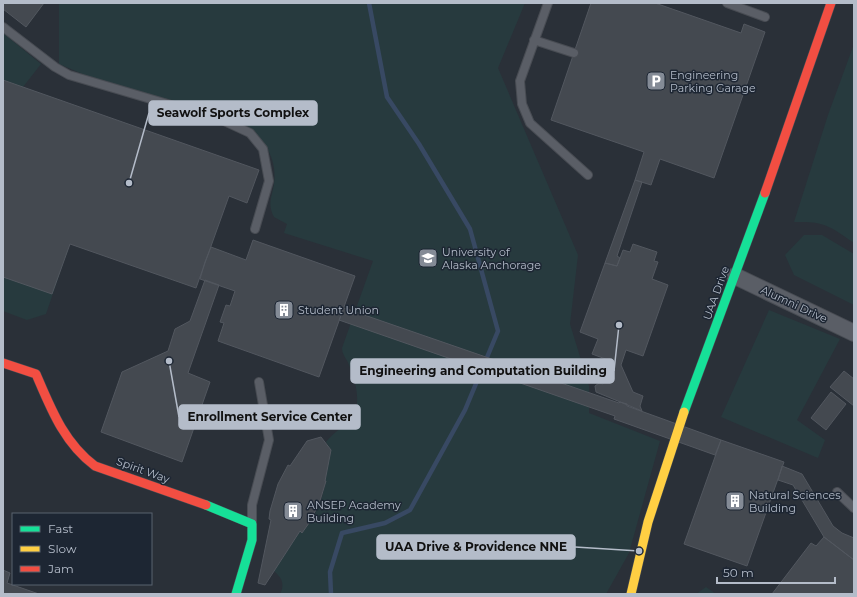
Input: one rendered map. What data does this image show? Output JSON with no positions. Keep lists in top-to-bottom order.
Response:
{
  "streets": {
    "street": ["UAA Drive", "Alumni Drive", "Spirit Way"]
  },
  "crossings": [
    ["UAA Drive", "Alumni Drive"]
  ],
  "places": {
    "parking": ["Engineering Parking Garage"],
    "other": [
      "Seawolf Sports Complex",
      "Engineering and Computation Building",
      "Enrollment Service Center",
      "UAA Drive & Providence NNE"
    ],
    "school or university": ["University of Alaska Anchorage"],
    "building": ["Student Union", "Natural Sciences Building", "ANSEP Academy Building"]
  },
  "legend": ["Fast", "Slow", "Jam"],
  "scale_bar": "50 m"
}
